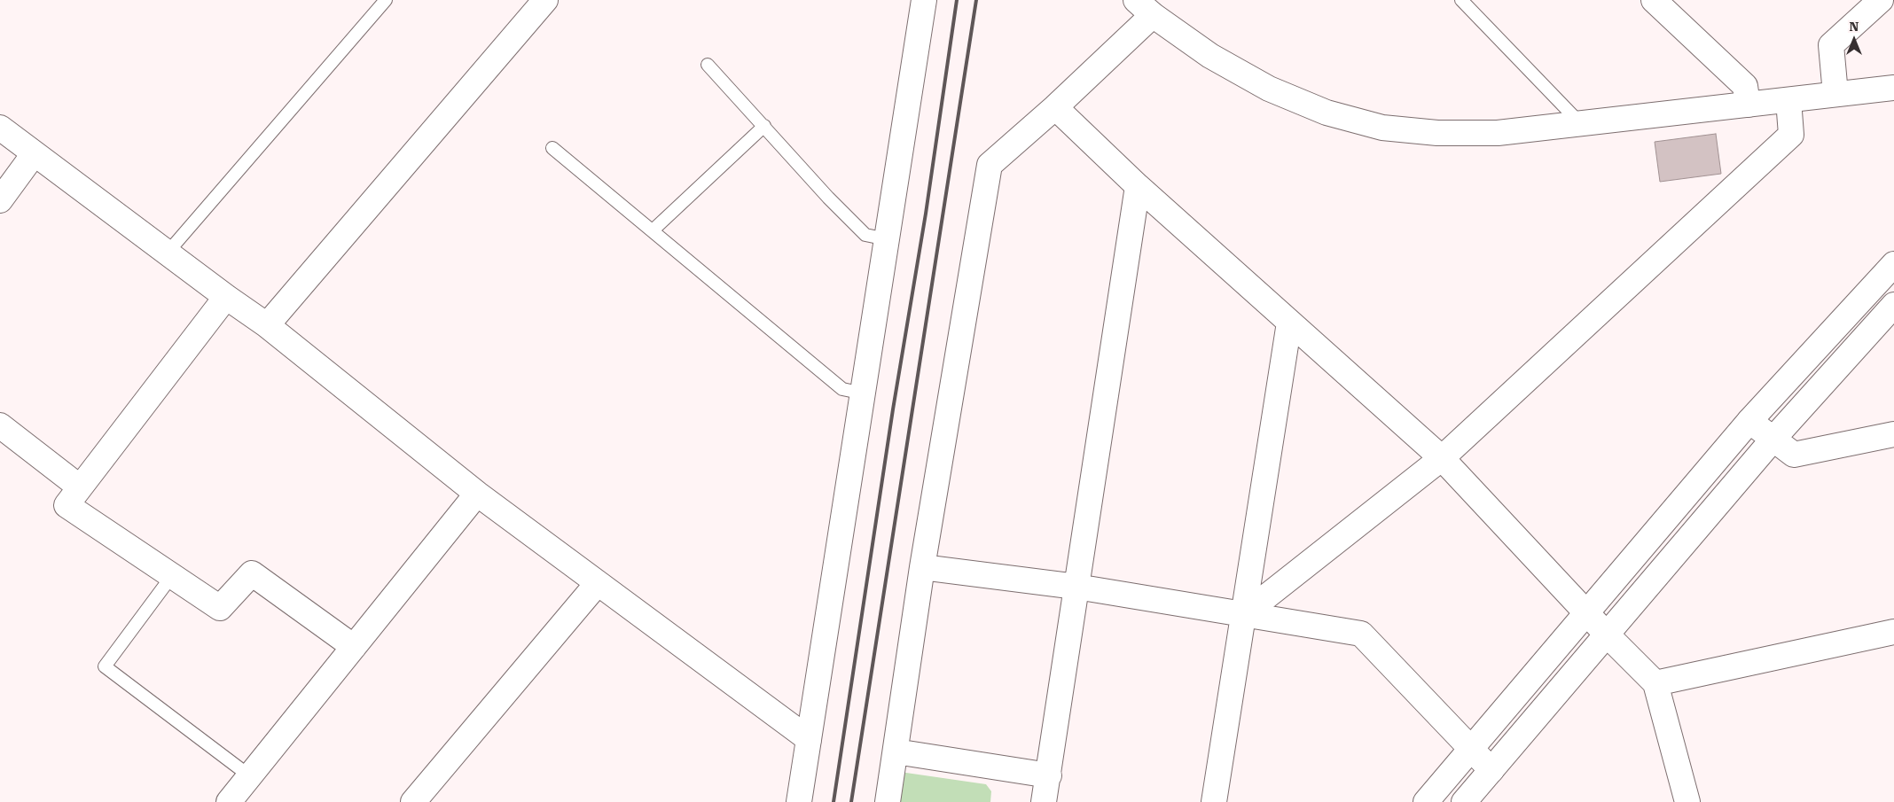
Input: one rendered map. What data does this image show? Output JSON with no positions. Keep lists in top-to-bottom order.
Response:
{
  "north": "top"
}
